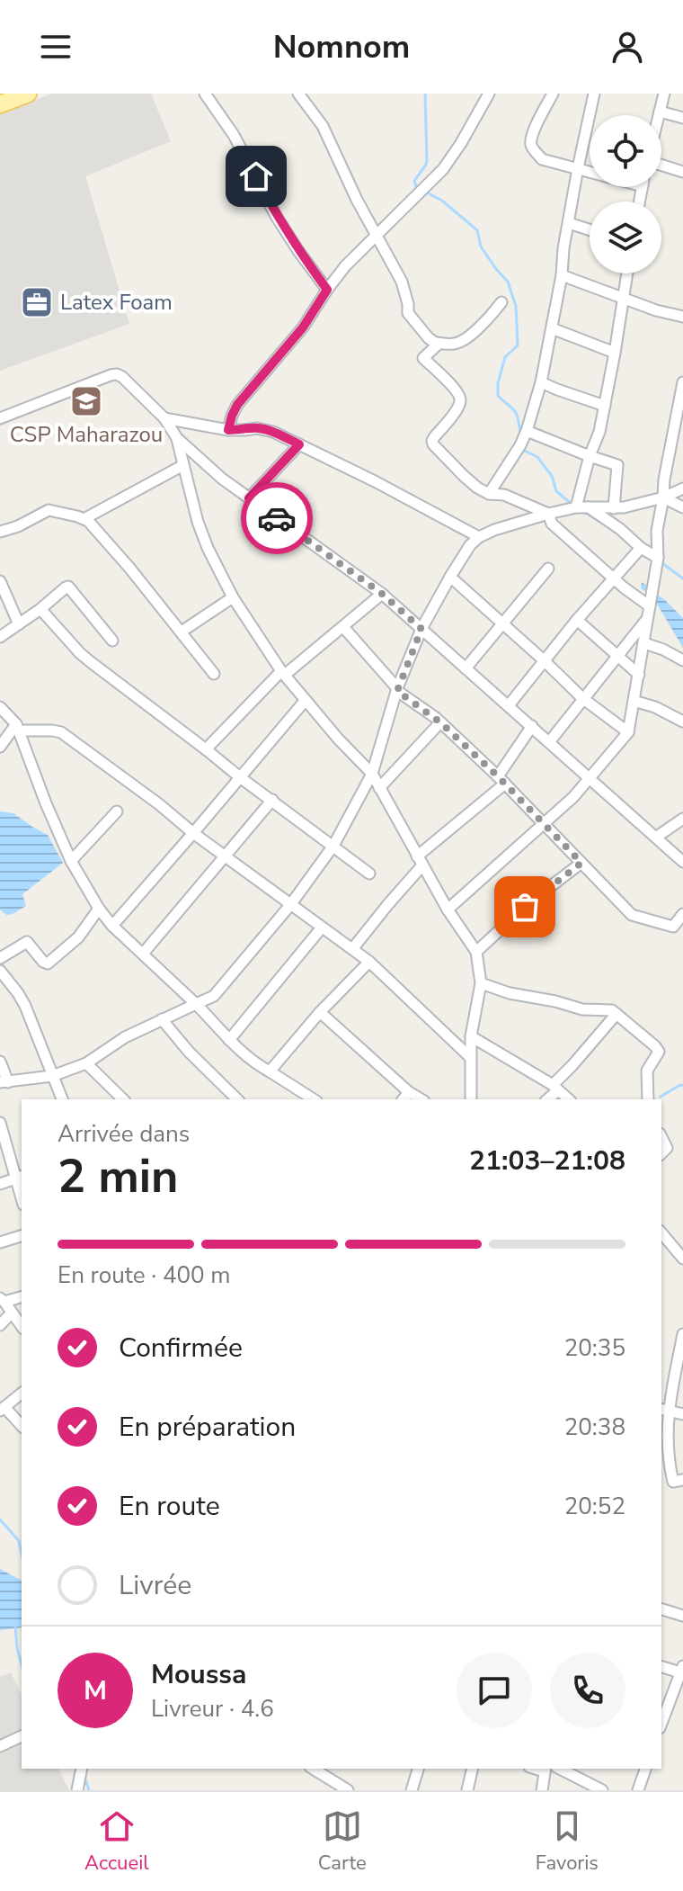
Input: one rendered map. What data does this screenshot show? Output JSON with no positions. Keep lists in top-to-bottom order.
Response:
{
  "places": {
    "office": ["Latex Foam"],
    "school or university": ["CSP Maharazou"]
  },
  "page": {
    "header": "Nomnom",
    "heading": ["2 min", "Arrivée dans", "21:03–21:08"],
    "panel": ["Moussa", "Livreur · 4.6"],
    "bar": "En route · 400 m",
    "list": [
      ["Confirmée", "20:35"],
      ["En préparation", "20:38"],
      ["En route", "20:52"],
      "Livrée"
    ],
    "round": "M",
    "tabs": ["Accueil", "Carte", "Favoris"]
  }
}
